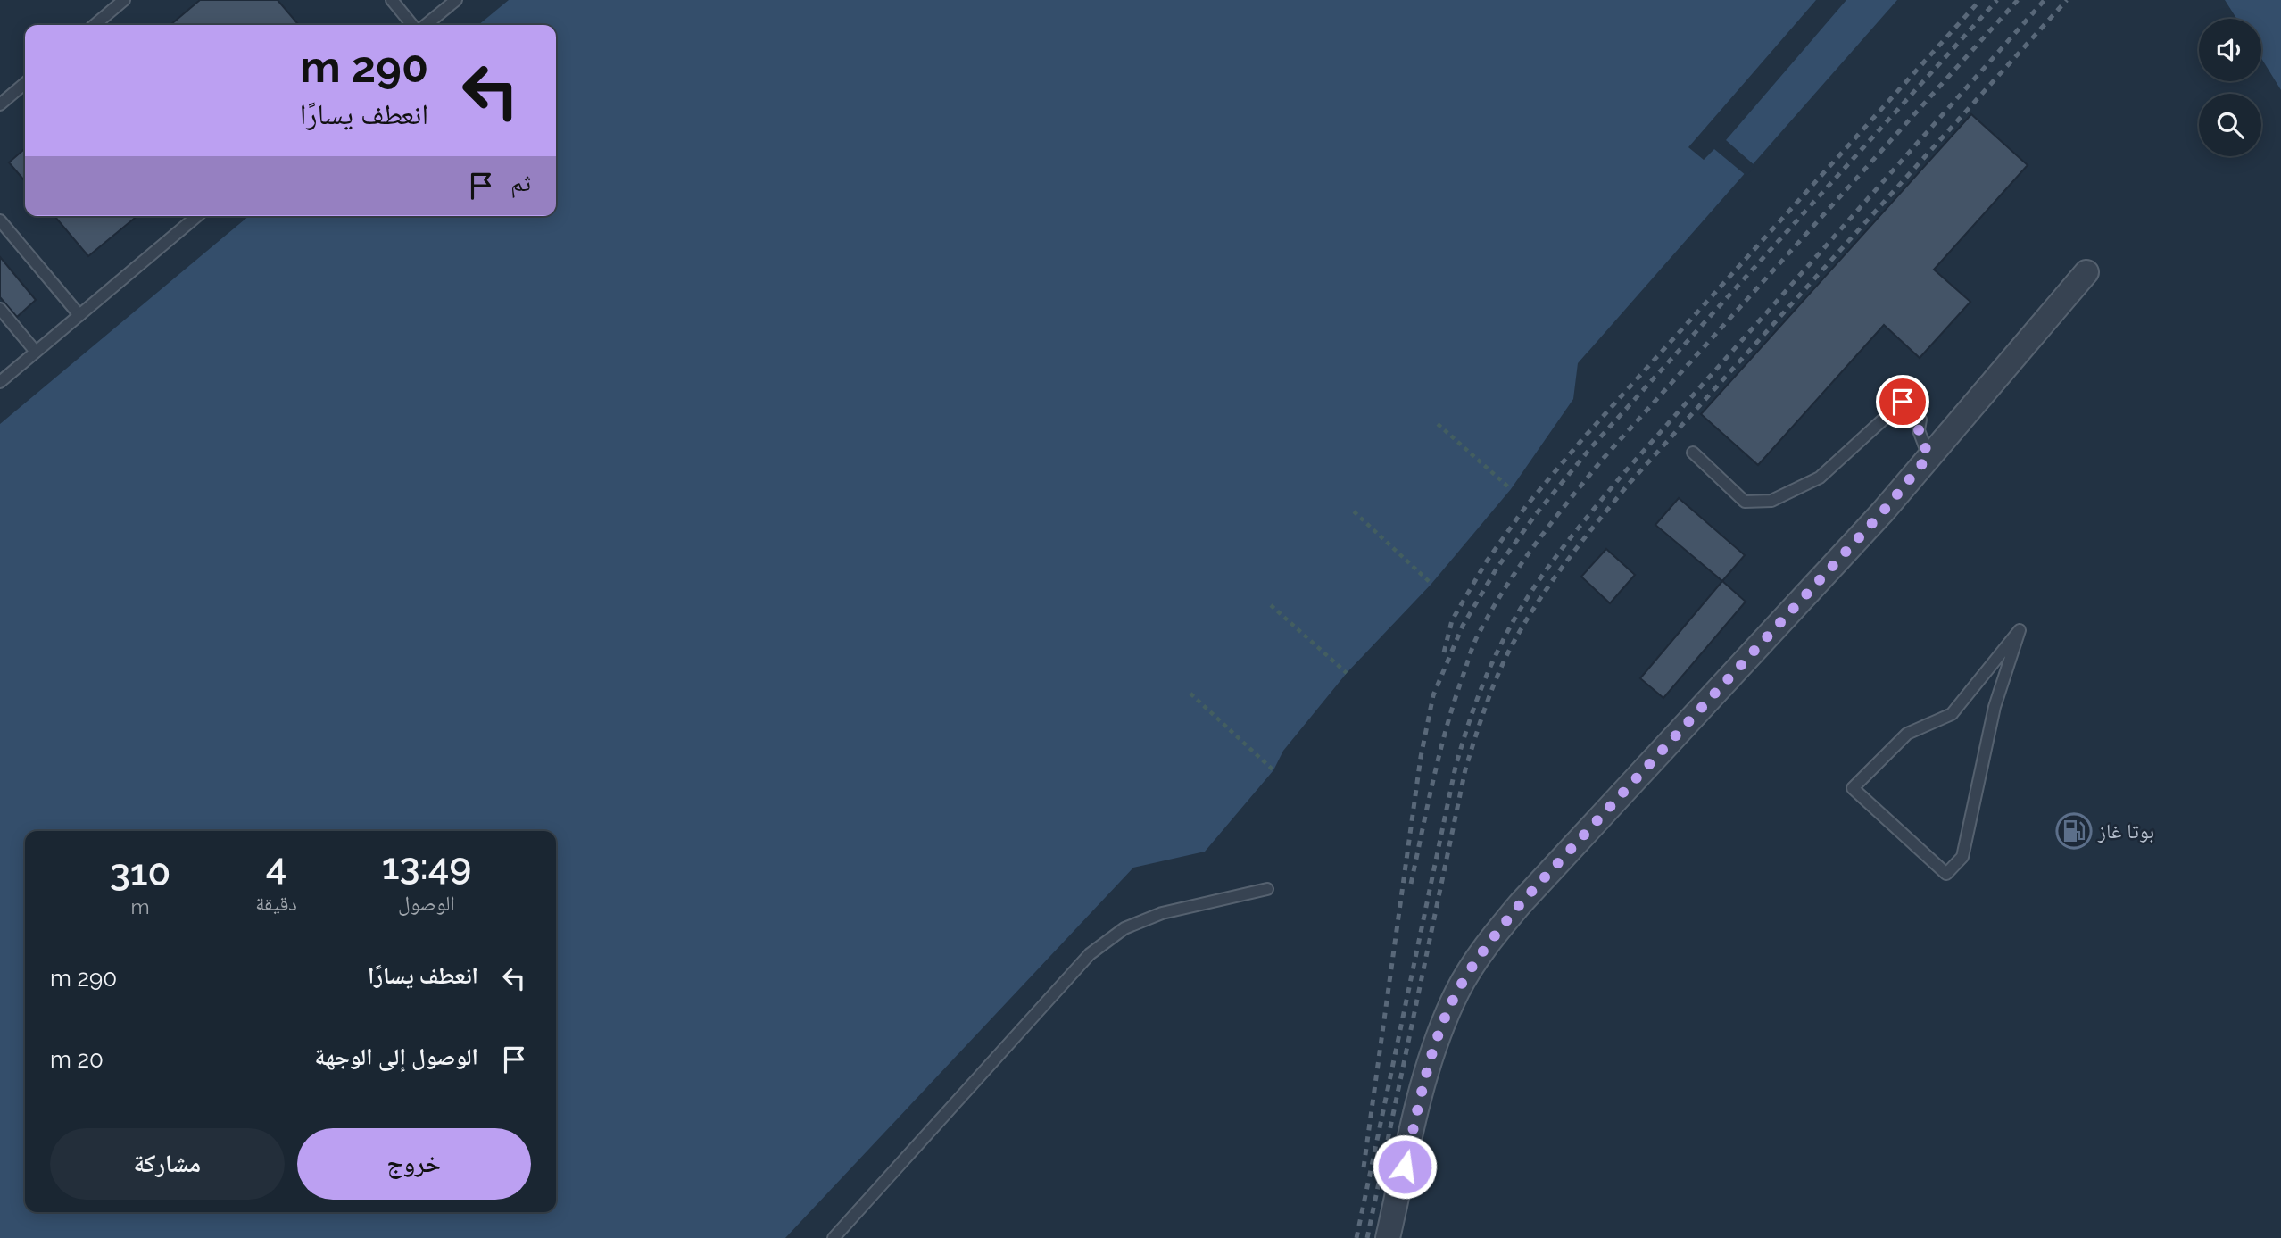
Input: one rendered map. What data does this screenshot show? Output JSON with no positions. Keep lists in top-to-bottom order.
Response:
{
  "places": {
    "fuel station": ["بوتا غاز"]
  },
  "page": {
    "turn": ["290 m", "انعطف يسارًا"],
    "then": "ثم",
    "eta": [
      "13:49",
      "الوصول",
      "4",
      "دقيقة",
      "310",
      "m"
    ],
    "list": [
      {
        "name": "انعطف يسارًا",
        "value": "290 m"
      },
      {
        "name": "الوصول إلى الوجهة",
        "value": "20 m"
      }
    ],
    "buttons": ["خروج", "مشاركة"]
  }
}
